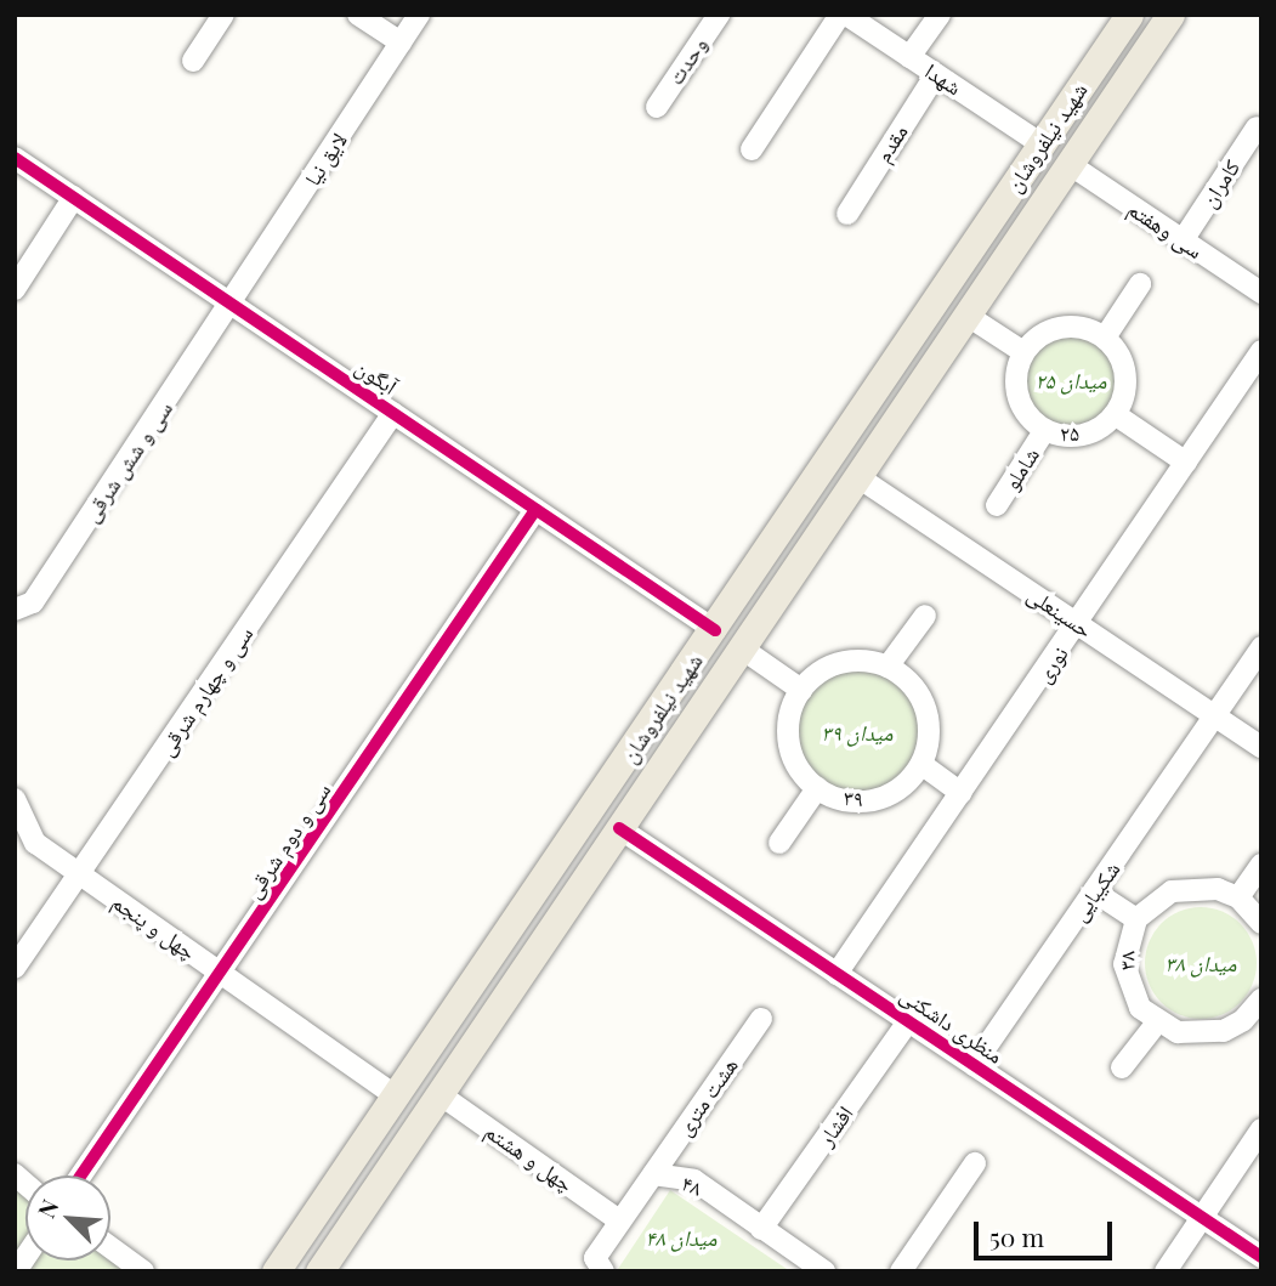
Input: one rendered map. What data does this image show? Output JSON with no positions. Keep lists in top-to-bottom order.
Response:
{
  "streets": {
    "main road": ["شهید نیلفروشان"],
    "street": [
      "وحدت",
      "شهدا",
      "مقدم",
      "لایق نیا",
      "کامران",
      "سی وهفتم",
      "آبگون",
      "۲۵",
      "سی و شش شرقی",
      "شاملو",
      "حسینعلی",
      "نوری",
      "سی و چهارم شرقی",
      "۳۹",
      "سی و دوم شرقی",
      "شکیبایی",
      "چهل و پنجم",
      "۳۸",
      "منظری داشکنی",
      "هشت متری",
      "افشار",
      "چهل و هشتم",
      "۴۸"
    ]
  },
  "crossings": [
    ["شهدا", "شهید نیلفروشان"],
    ["شهدا", "مقدم"],
    ["شهید نیلفروشان", "سی وهفتم"],
    ["شهید نیلفروشان", "آبگون"],
    ["شهید نیلفروشان", "حسینعلی"],
    ["شهید نیلفروشان", "چهل و پنجم"],
    ["شهید نیلفروشان", "منظری داشکنی"],
    ["شهید نیلفروشان", "چهل و هشتم"],
    ["لایق نیا", "آبگون"],
    ["لایق نیا", "سی و شش شرقی"],
    ["کامران", "سی وهفتم"],
    ["آبگون", "سی و شش شرقی"],
    ["آبگون", "سی و چهارم شرقی"],
    ["آبگون", "سی و دوم شرقی"],
    ["۲۵", "شاملو"],
    ["حسینعلی", "نوری"],
    ["حسینعلی", "شکیبایی"],
    ["نوری", "منظری داشکنی"],
    ["سی و چهارم شرقی", "چهل و پنجم"],
    ["سی و دوم شرقی", "چهل و پنجم"],
    ["شکیبایی", "منظری داشکنی"],
    ["منظری داشکنی", "افشار"],
    ["هشت متری", "۴۸"],
    ["افشار", "۴۸"],
    ["چهل و هشتم", "۴۸"]
  ],
  "parks": [
    "میدان ۲۵",
    "میدان ۳۹",
    "میدان ۳۸",
    "میدان ۴۸"
  ],
  "scale_bar": "50 m",
  "north": "top left"
}
